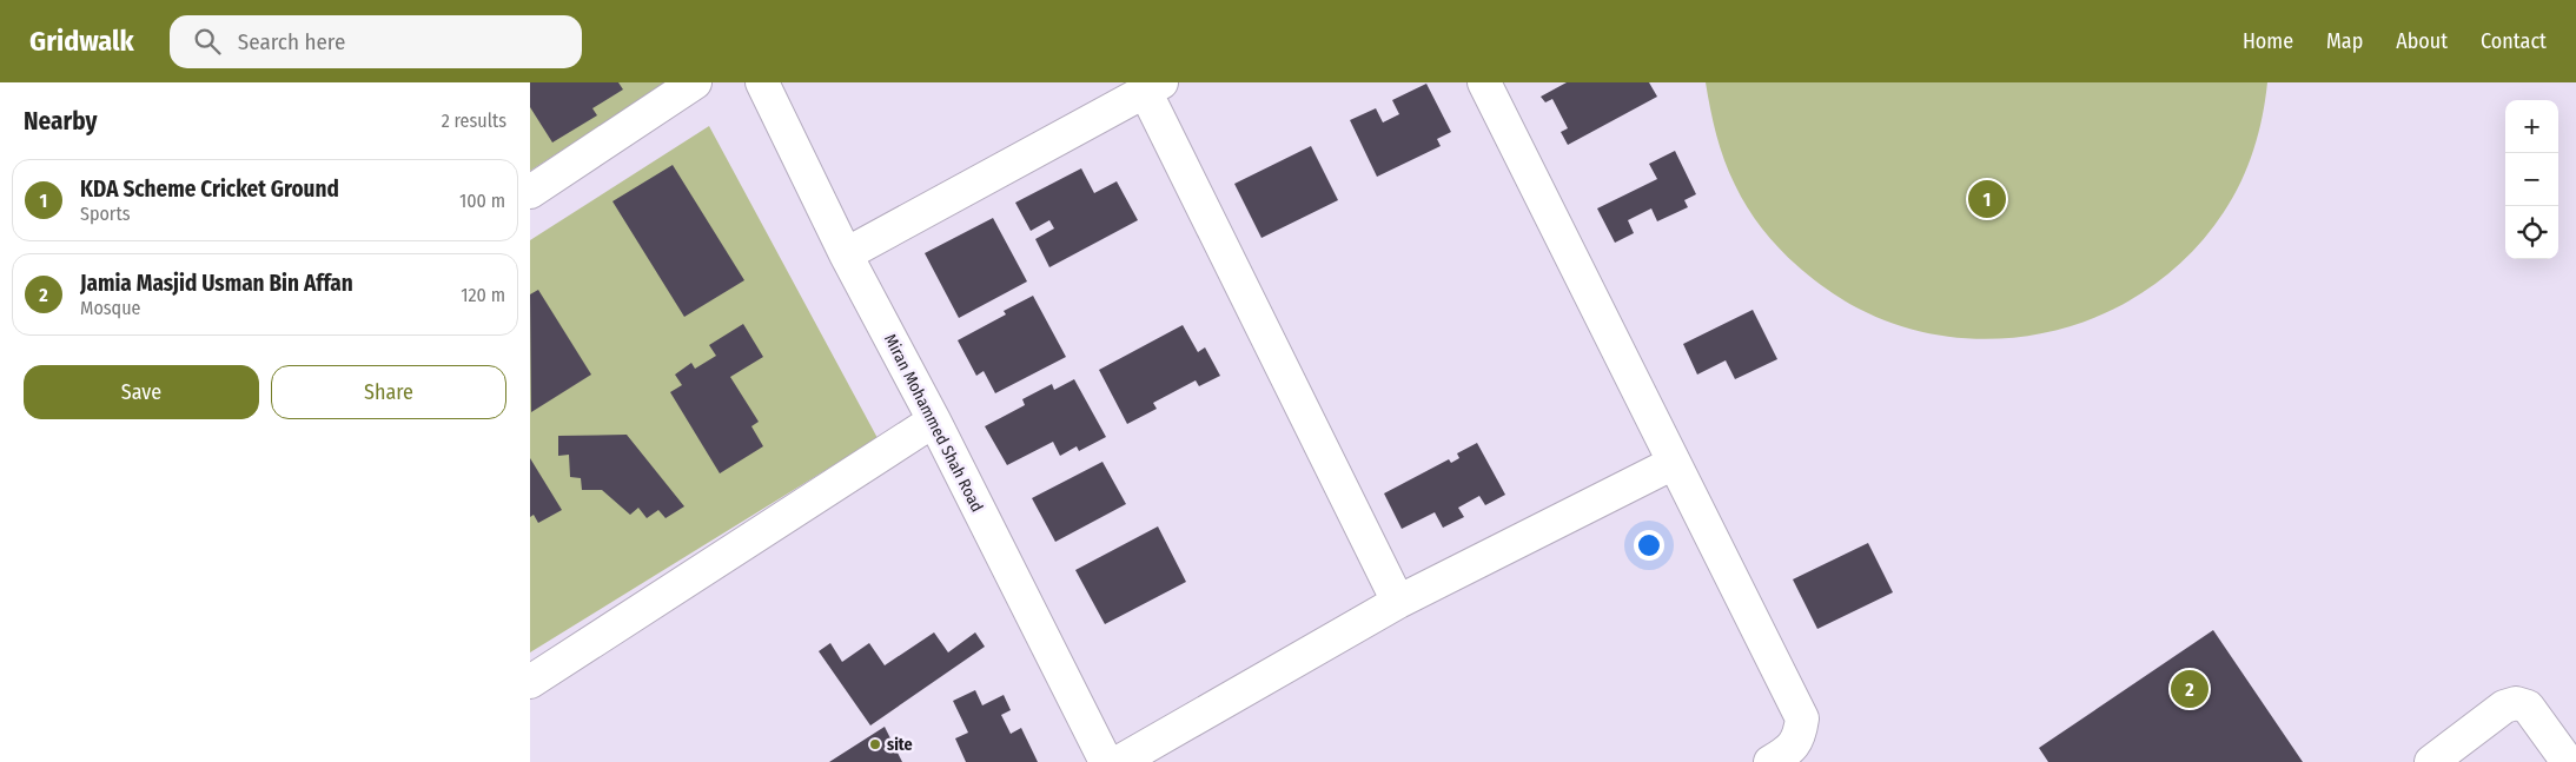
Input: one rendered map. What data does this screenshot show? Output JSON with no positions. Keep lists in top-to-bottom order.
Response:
{
  "streets": {
    "street": ["Miran Mohammed Shah Road"]
  },
  "places": ["site"],
  "page": {
    "header": "Gridwalk",
    "search": "Search here",
    "nav": [
      "Home",
      "Map",
      "About",
      "Contact"
    ],
    "heading": ["Nearby", "2 results"],
    "map_buttons": ["+", "−"],
    "list": [
      {
        "mark": "1",
        "name": "KDA Scheme Cricket Ground",
        "note": "Sports",
        "value": "100 m"
      },
      {
        "mark": "2",
        "name": "Jamia Masjid Usman Bin Affan",
        "note": "Mosque",
        "value": "120 m"
      }
    ],
    "pins": ["1", "2"],
    "buttons": ["Save", "Share"]
  }
}
